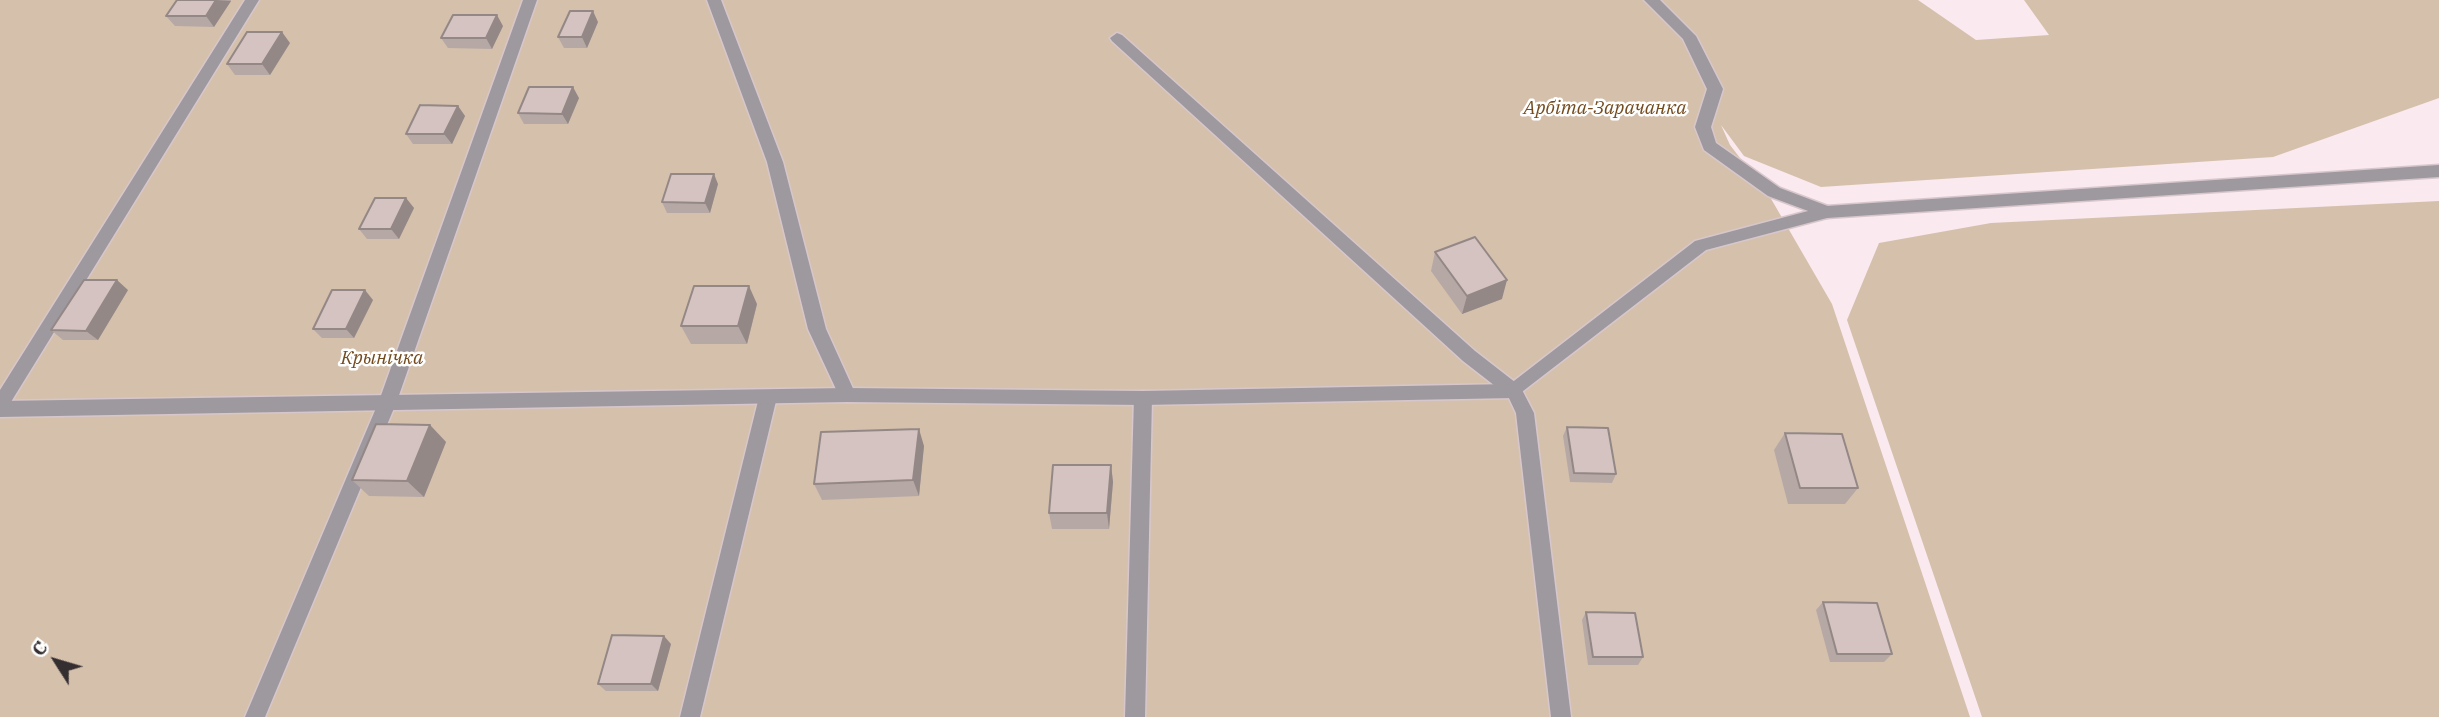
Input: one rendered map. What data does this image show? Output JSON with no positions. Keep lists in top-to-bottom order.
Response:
{
  "parks": ["Арбіта-Зарачанка", "Крынічка"],
  "north": "top left"
}
